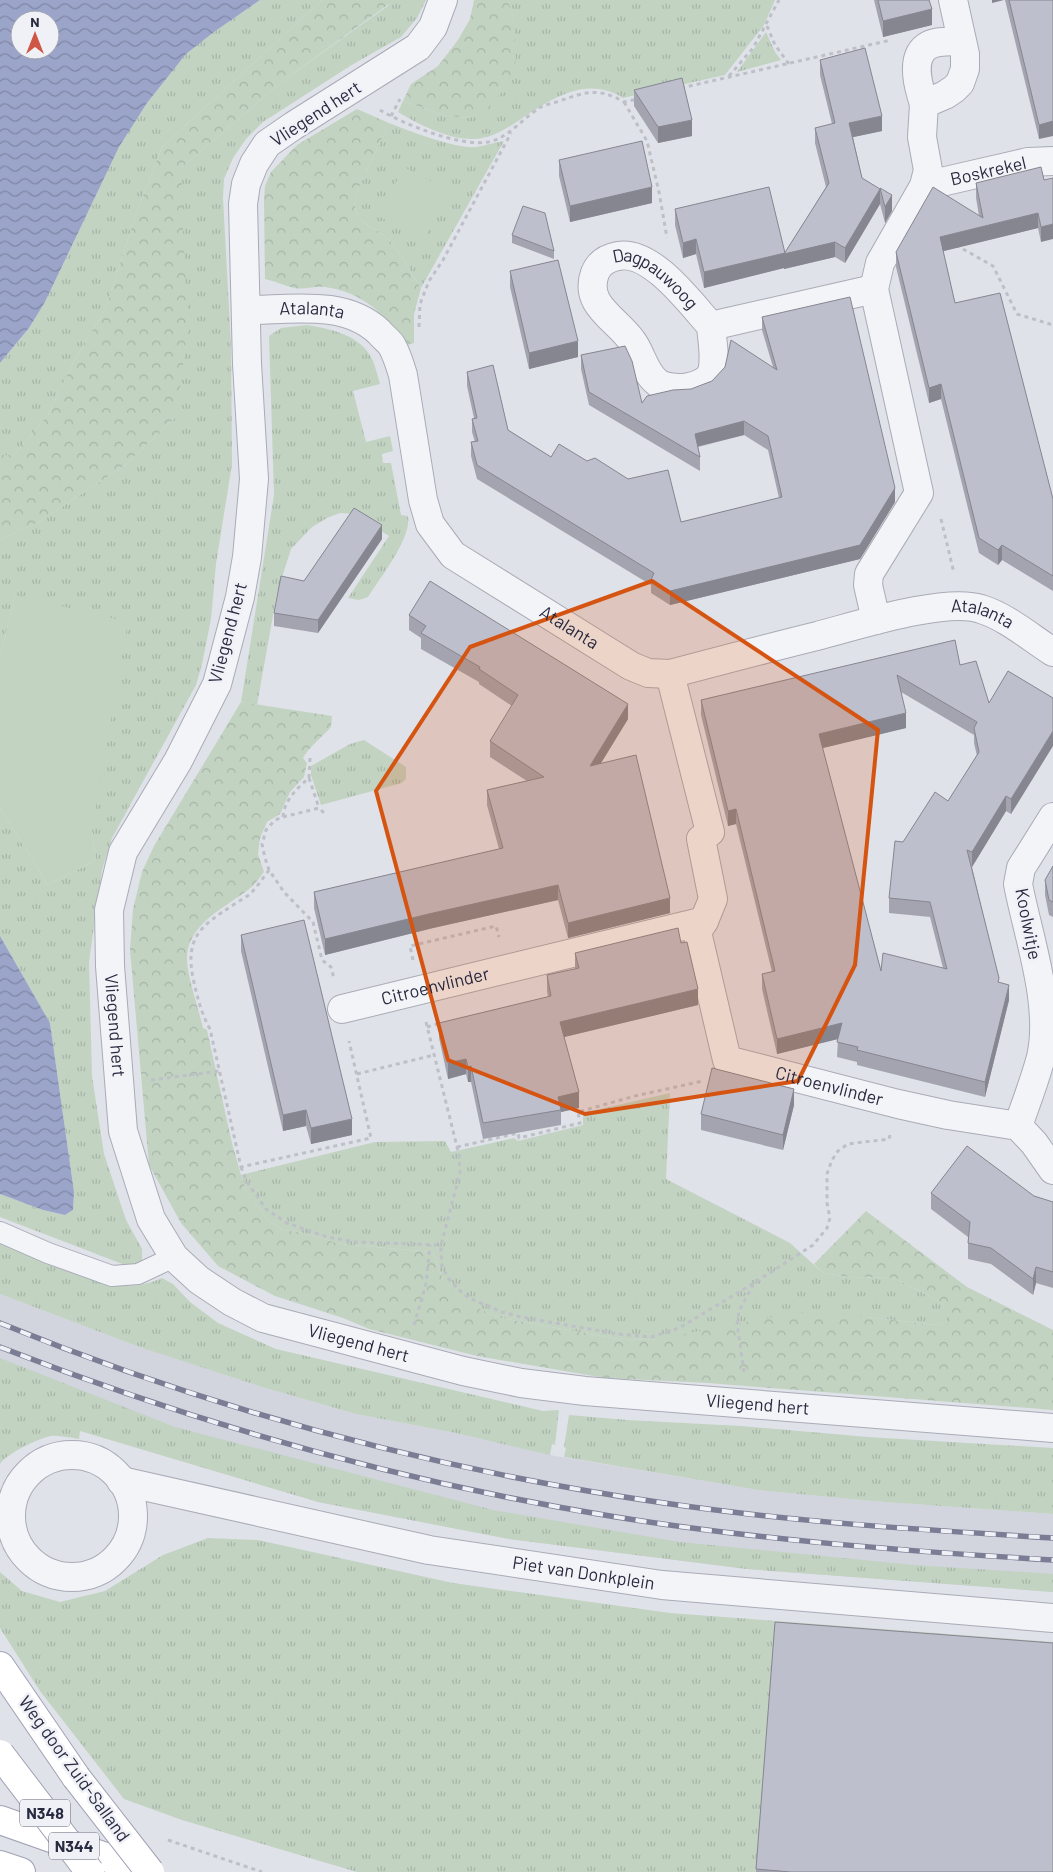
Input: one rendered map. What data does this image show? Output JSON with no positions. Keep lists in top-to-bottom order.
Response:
{
  "streets": {
    "main road": ["Weg door Zuid-Salland", "N348", "N344"],
    "street": [
      "Vliegend hert",
      "Boskrekel",
      "Dagpauwoog",
      "Atalanta",
      "Koolwitje",
      "Citroenvlinder",
      "Piet van Donkplein"
    ]
  },
  "crossings": [
    ["Vliegend hert", "Atalanta"],
    ["Koolwitje", "Citroenvlinder"],
    ["Weg door Zuid-Salland", "N344"]
  ],
  "north": "top"
}
